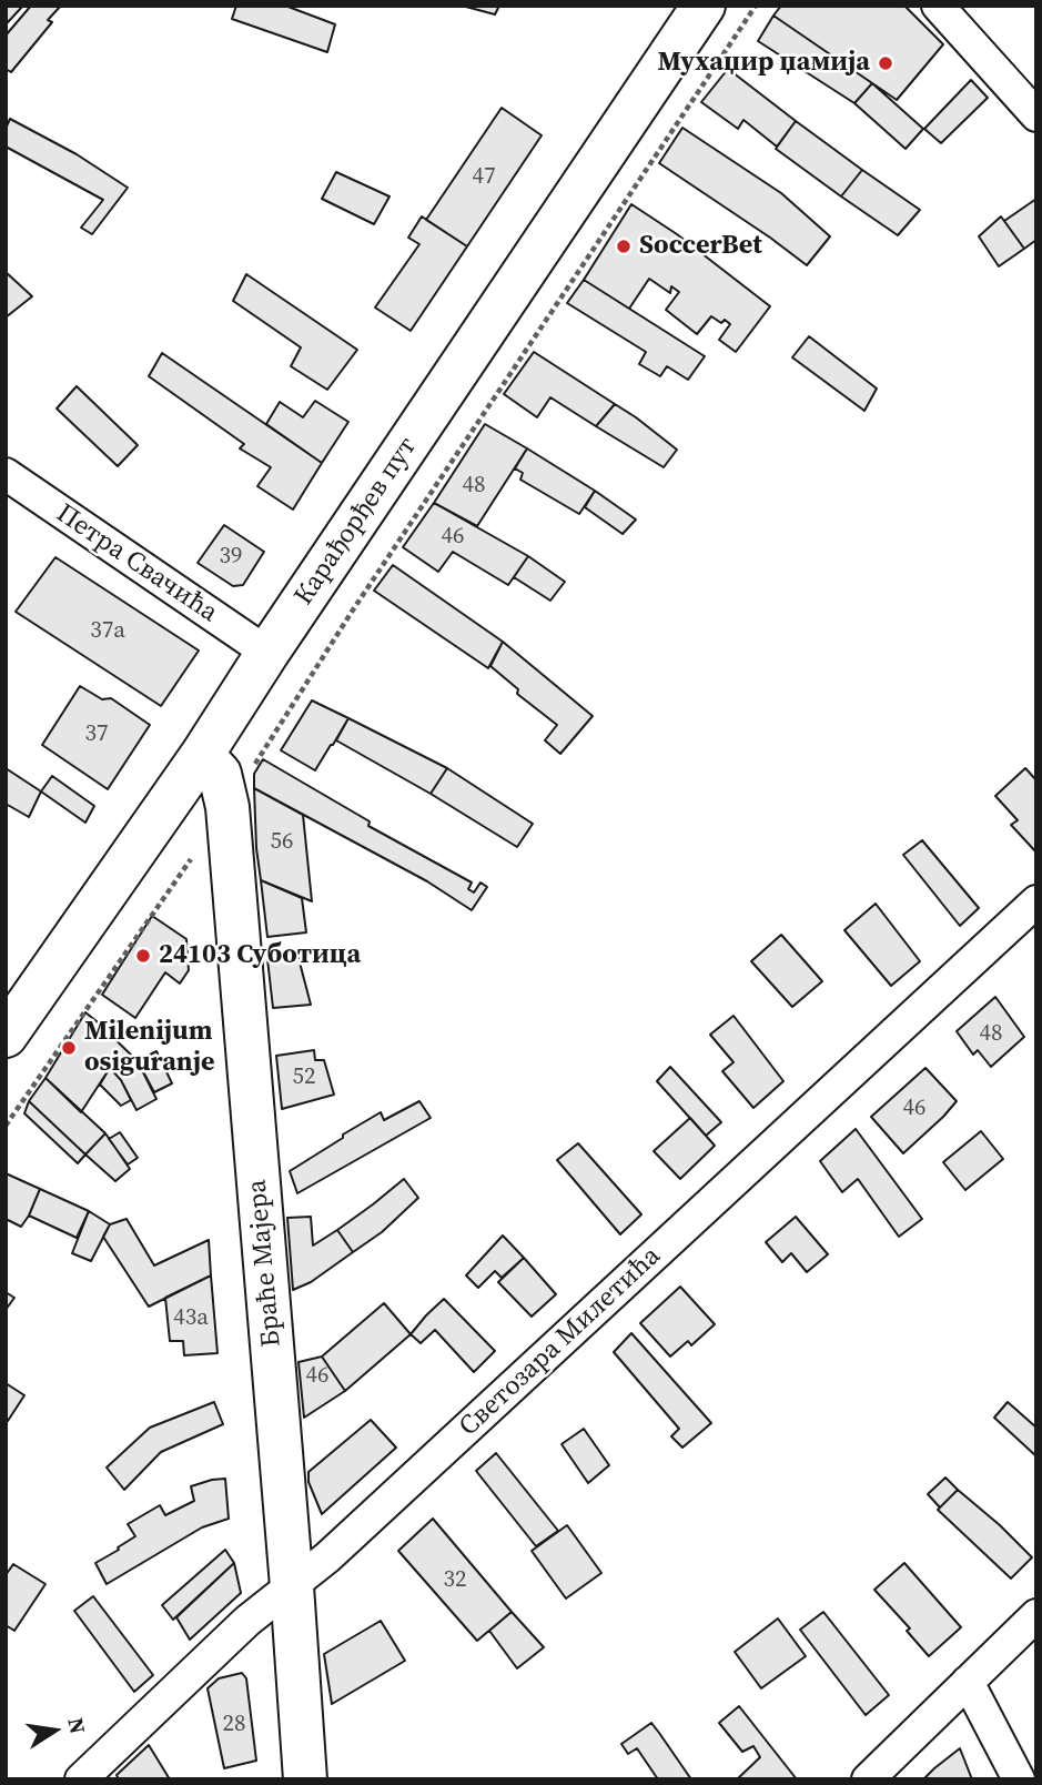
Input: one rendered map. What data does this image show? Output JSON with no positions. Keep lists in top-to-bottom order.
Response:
{
  "streets": {
    "main road": ["Карађорђев пут", "Браће Мајера"],
    "street": ["Петра Свачића", "Светозара Милетића"]
  },
  "crossings": [
    ["Карађорђев пут", "Петра Свачића"],
    ["Карађорђев пут", "Браће Мајера"],
    ["Браће Мајера", "Светозара Милетића"]
  ],
  "places": [
    "Мухаџир џамија",
    "SoccerBet",
    "24103 Суботица",
    "Milenijum osiguranje"
  ],
  "house_numbers": [
    "47",
    "48",
    "46",
    "39",
    "37a",
    "37",
    "56",
    "48",
    "52",
    "46",
    "43a",
    "46",
    "32",
    "28"
  ],
  "north": "right"
}
